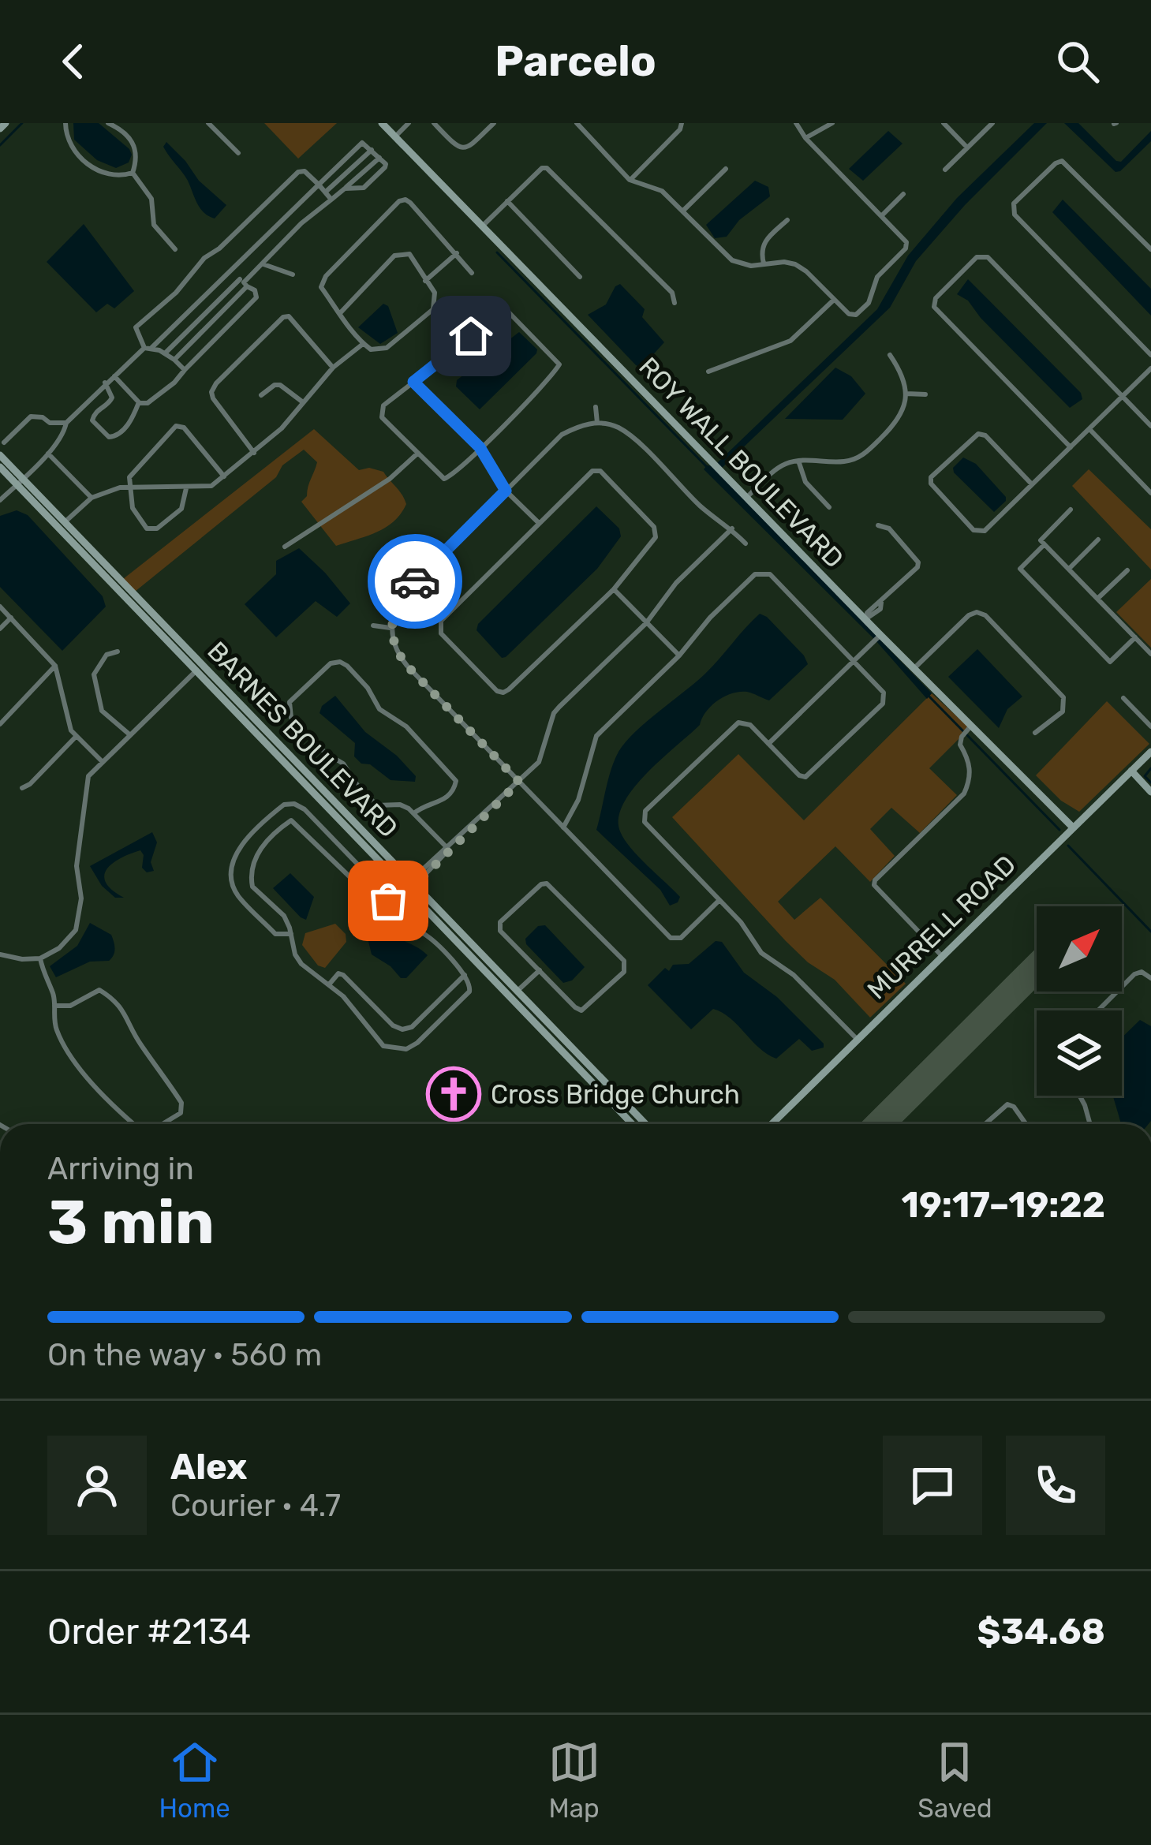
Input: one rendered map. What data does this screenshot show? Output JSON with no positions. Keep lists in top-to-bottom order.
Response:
{
  "streets": {
    "main road": ["ROY WALL BOULEVARD", "BARNES BOULEVARD", "MURRELL ROAD"]
  },
  "crossings": [
    ["ROY WALL BOULEVARD", "MURRELL ROAD"]
  ],
  "places": {
    "church": ["Cross Bridge Church"]
  },
  "north": "top right",
  "page": {
    "header": "Parcelo",
    "heading": ["3 min", "Arriving in", "19:17–19:22"],
    "panel": [
      "Alex",
      "Courier · 4.7",
      "Order #2134",
      "$34.68"
    ],
    "bar": "On the way · 560 m",
    "tabs": ["Home", "Map", "Saved"]
  }
}
